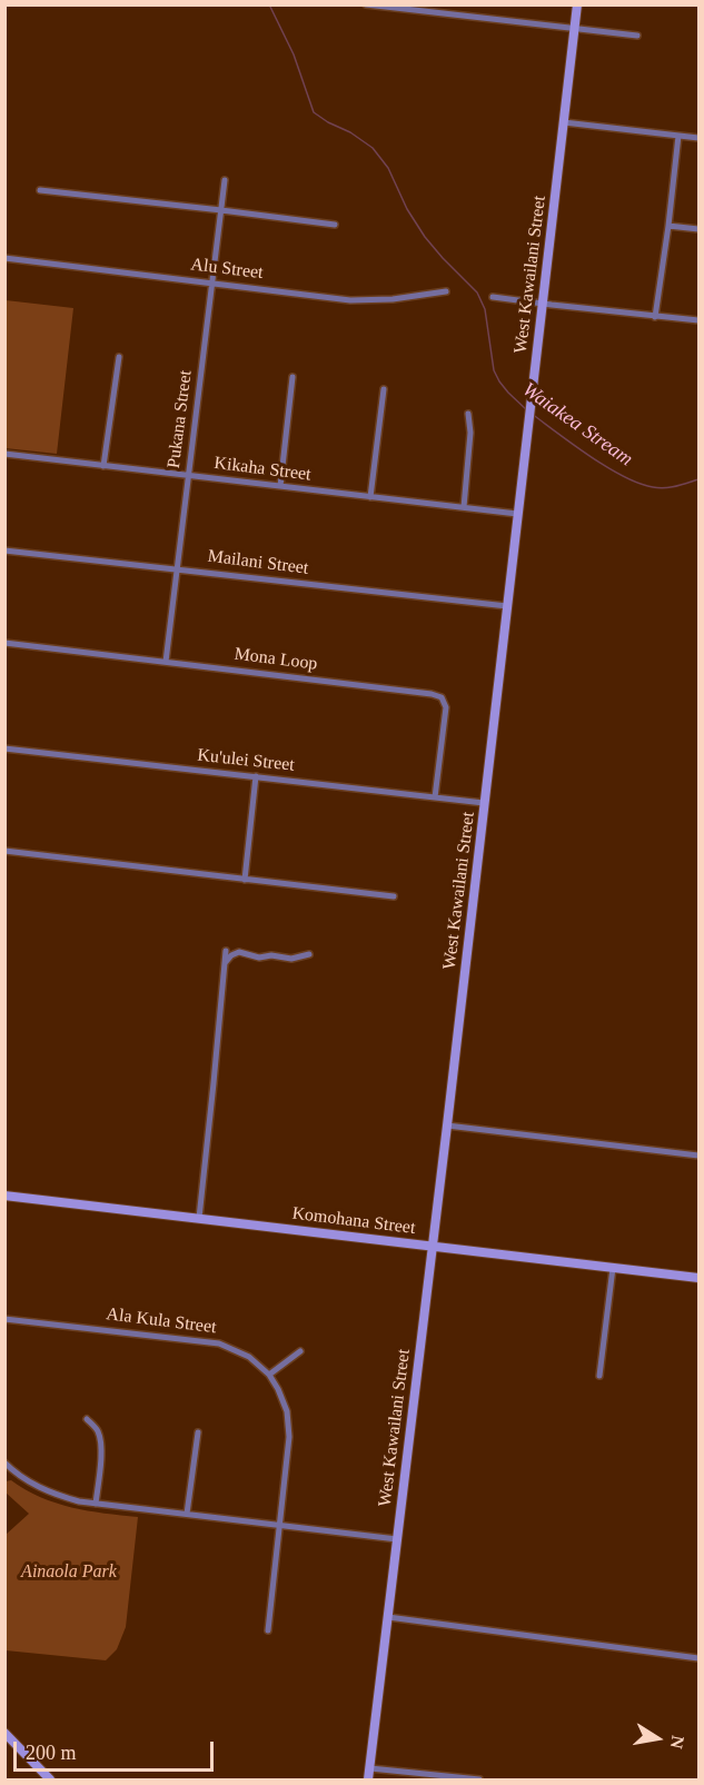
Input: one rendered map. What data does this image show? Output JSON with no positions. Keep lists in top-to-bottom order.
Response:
{
  "streets": {
    "street": [
      "Alu Street",
      "West Kawailani Street",
      "Pukana Street",
      "Kikaha Street",
      "Mailani Street",
      "Mona Loop",
      "Ku'ulei Street",
      "Komohana Street",
      "Ala Kula Street"
    ]
  },
  "crossings": [
    ["Alu Street", "Pukana Street"],
    ["West Kawailani Street", "Kikaha Street"],
    ["West Kawailani Street", "Mailani Street"],
    ["West Kawailani Street", "Ku'ulei Street"],
    ["West Kawailani Street", "Komohana Street"],
    ["Pukana Street", "Kikaha Street"],
    ["Pukana Street", "Mailani Street"],
    ["Pukana Street", "Mona Loop"],
    ["Mona Loop", "Ku'ulei Street"]
  ],
  "water": ["Waiakea Stream"],
  "parks": ["Ainaola Park"],
  "scale_bar": "200 m",
  "north": "right"
}
